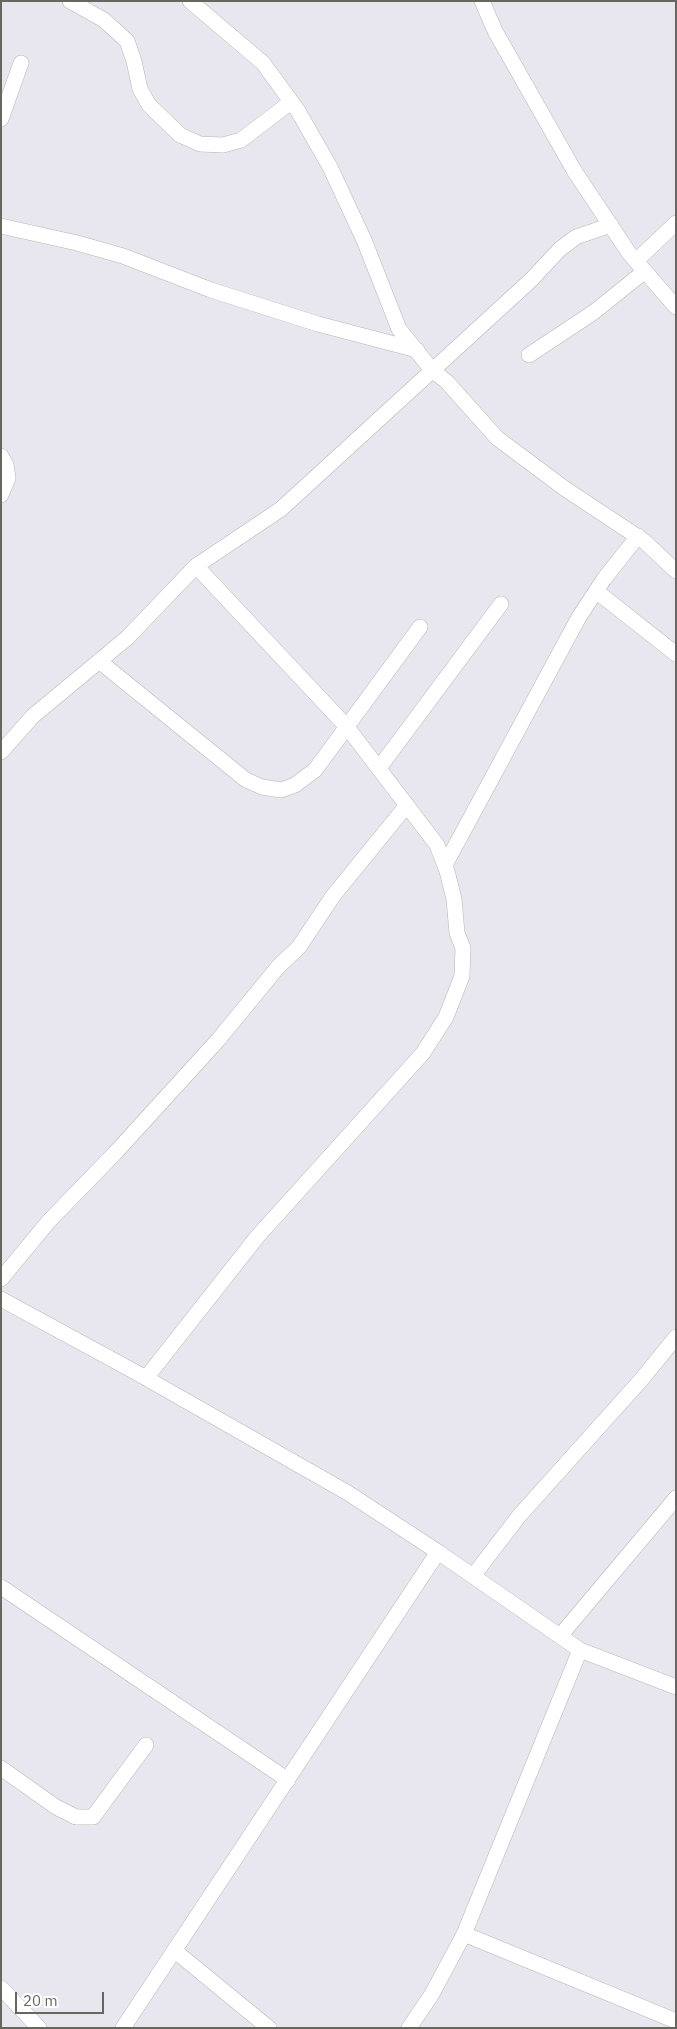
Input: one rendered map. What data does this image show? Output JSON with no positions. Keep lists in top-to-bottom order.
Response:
{
  "scale_bar": "20 m"
}
